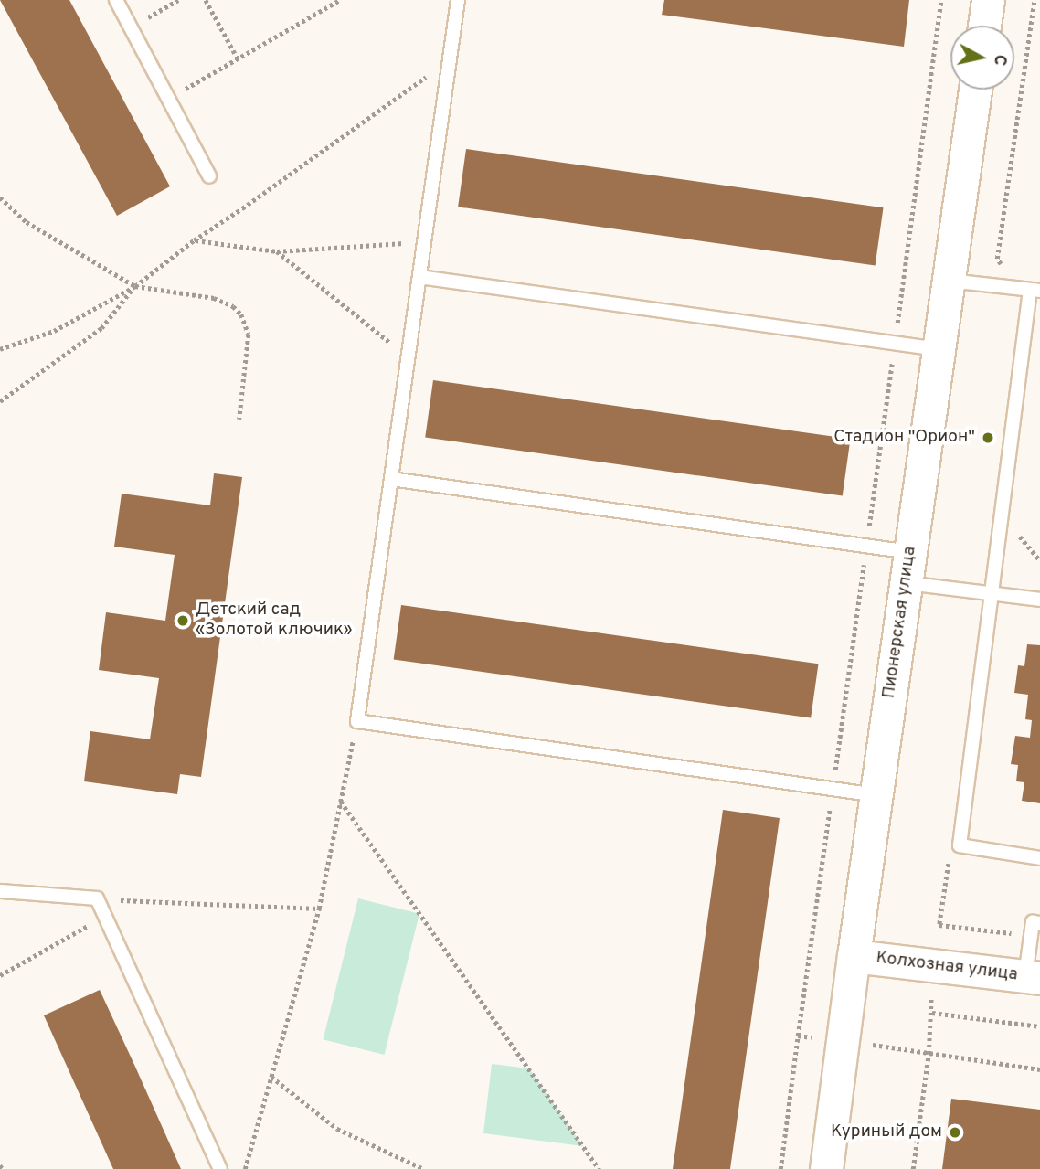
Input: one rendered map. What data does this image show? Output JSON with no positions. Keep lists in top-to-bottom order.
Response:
{
  "streets": {
    "street": ["Пионерская улица", "Колхозная улица"]
  },
  "crossings": [
    ["Пионерская улица", "Колхозная улица"]
  ],
  "places": ["Стадион \"Орион\"", "Детский сад «Золотой ключик»", "Куриный дом"],
  "north": "right"
}
